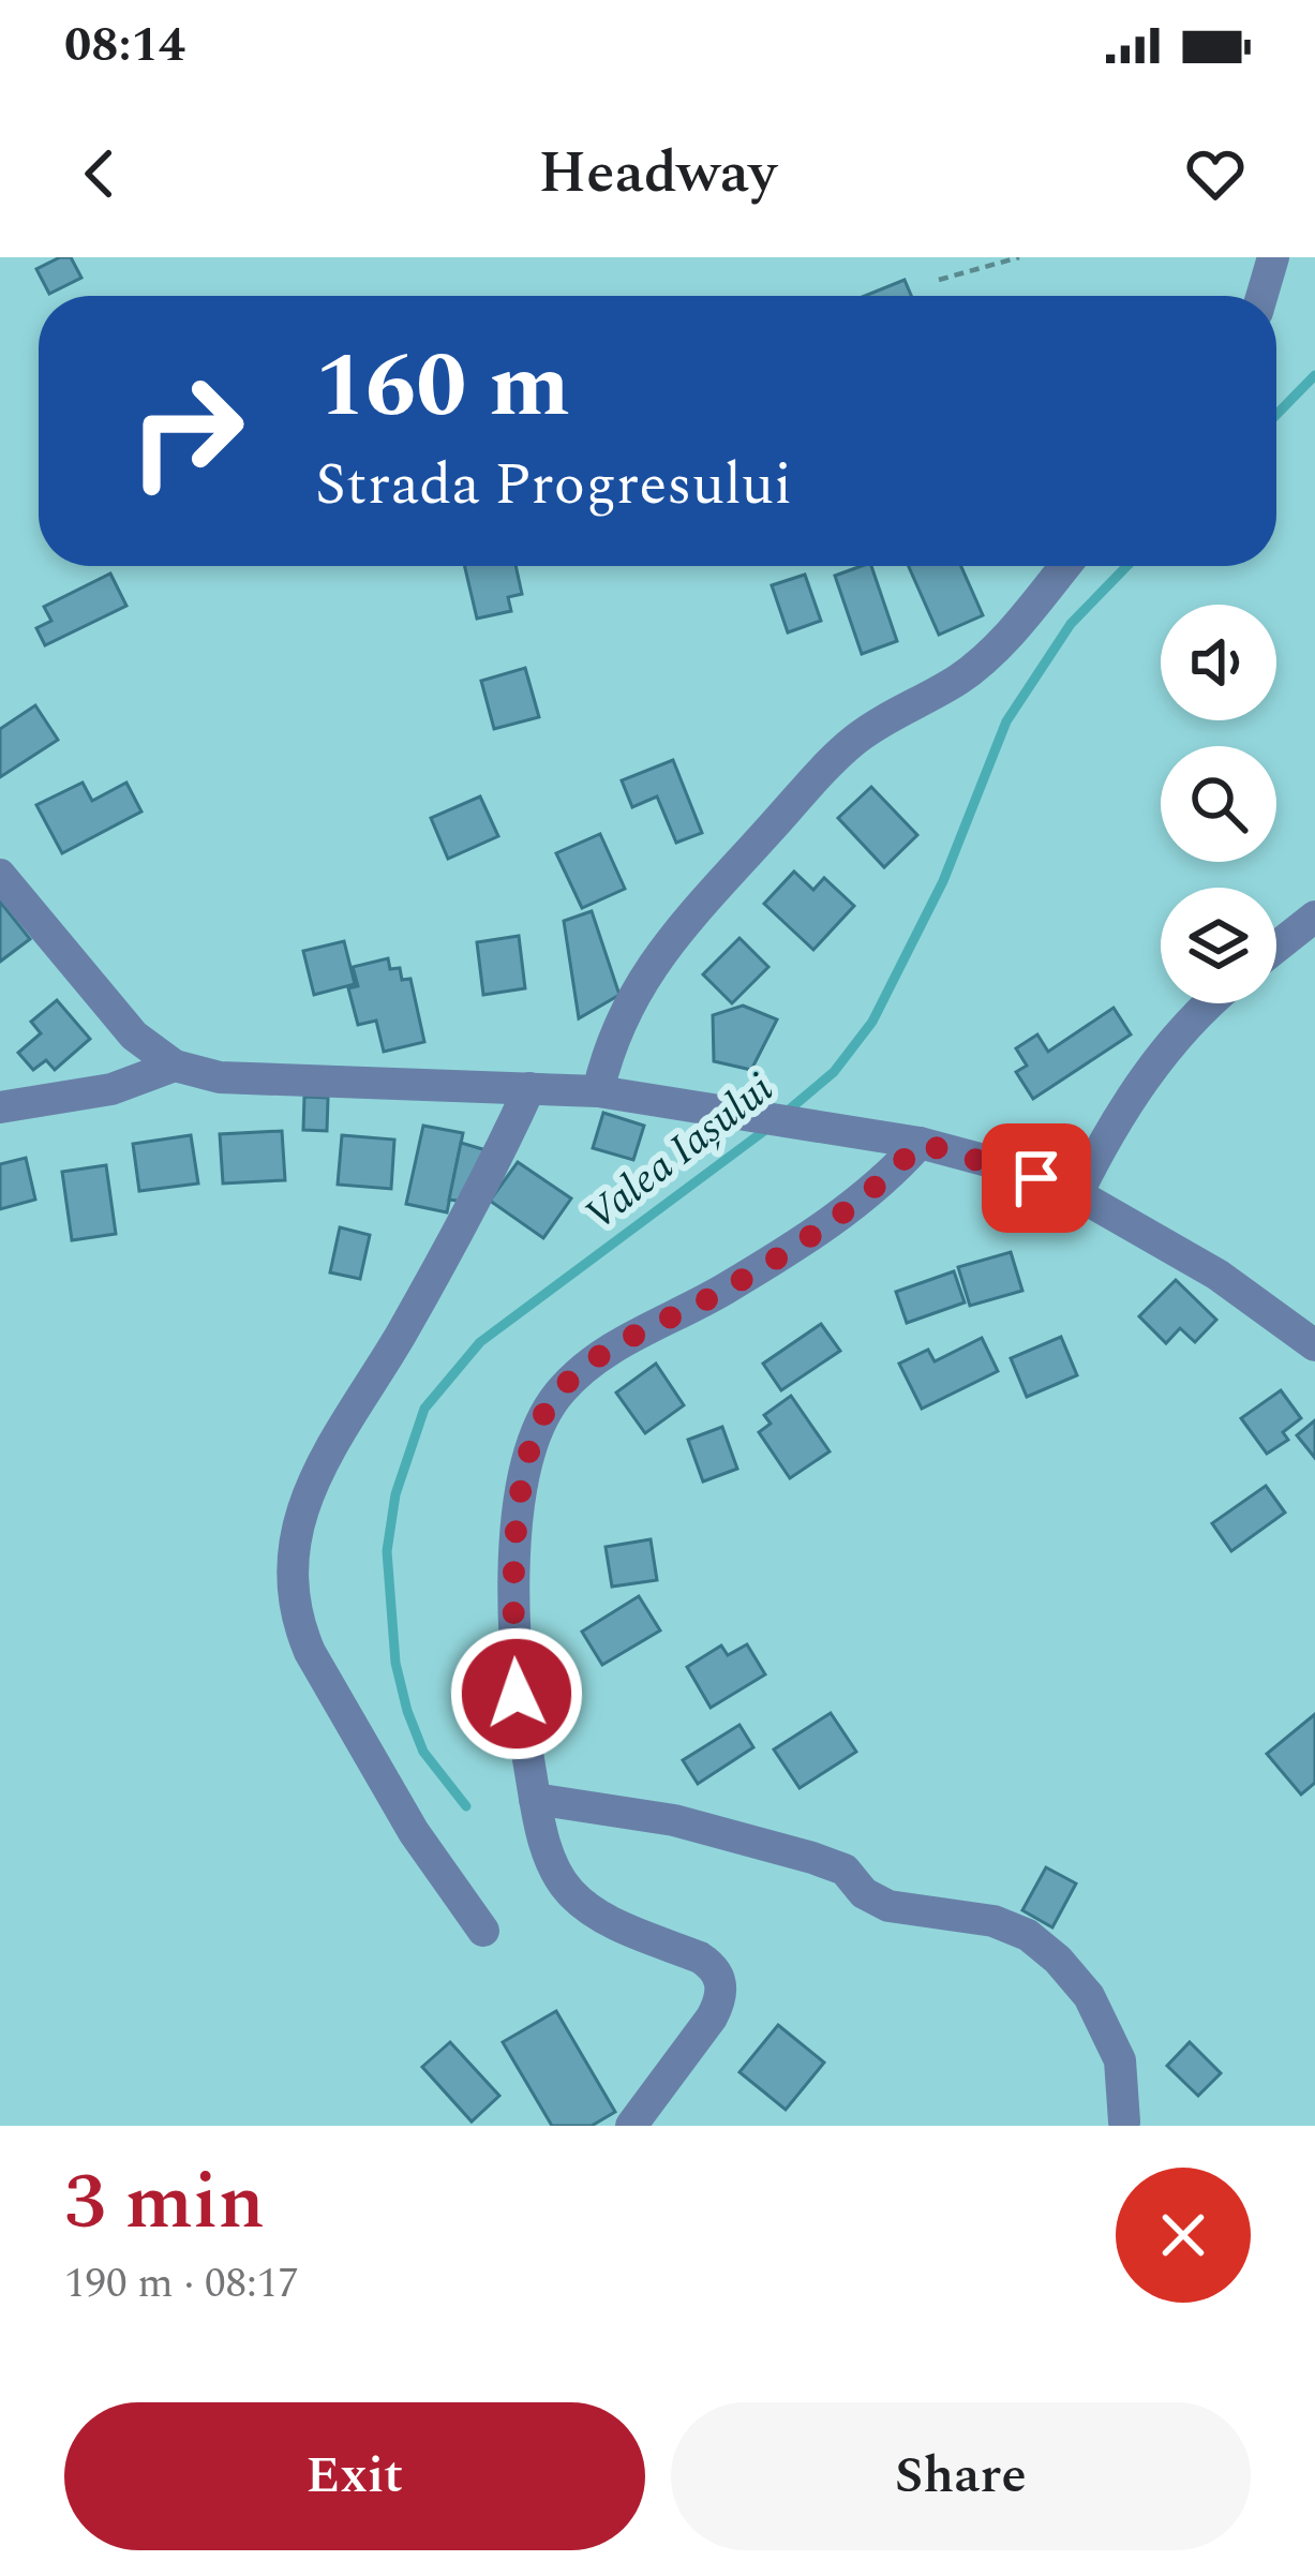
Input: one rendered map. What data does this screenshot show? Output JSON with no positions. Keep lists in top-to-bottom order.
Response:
{
  "water": ["Valea Iașului"],
  "page": {
    "status": "08:14",
    "header": "Headway",
    "turn": ["160 m", "Strada Progresului"],
    "heading": ["3 min", "190 m · 08:17"],
    "buttons": ["Exit", "Share"]
  }
}
